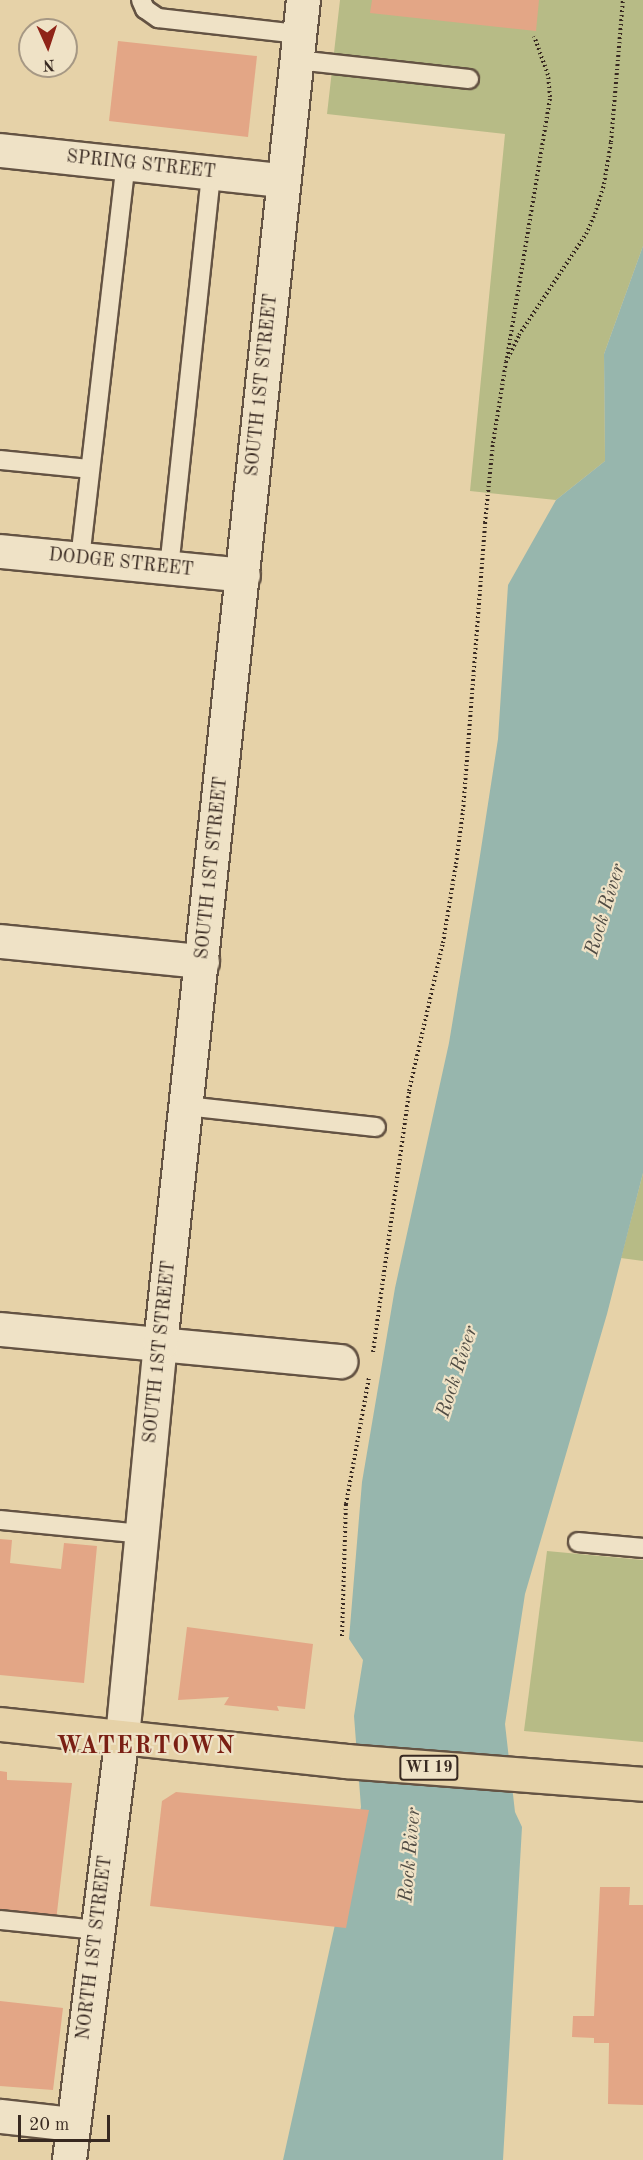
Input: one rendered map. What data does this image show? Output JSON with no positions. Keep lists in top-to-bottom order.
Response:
{
  "streets": {
    "main road": ["WI 19"],
    "street": [
      "SPRING STREET",
      "SOUTH 1ST STREET",
      "DODGE STREET",
      "NORTH 1ST STREET"
    ]
  },
  "crossings": [
    ["SPRING STREET", "SOUTH 1ST STREET"],
    ["SOUTH 1ST STREET", "DODGE STREET"],
    ["SOUTH 1ST STREET", "WI 19"],
    ["SOUTH 1ST STREET", "NORTH 1ST STREET"],
    ["WI 19", "NORTH 1ST STREET"]
  ],
  "districts": ["WATERTOWN"],
  "water": ["Rock River"],
  "scale_bar": "20 m",
  "north": "bottom"
}
